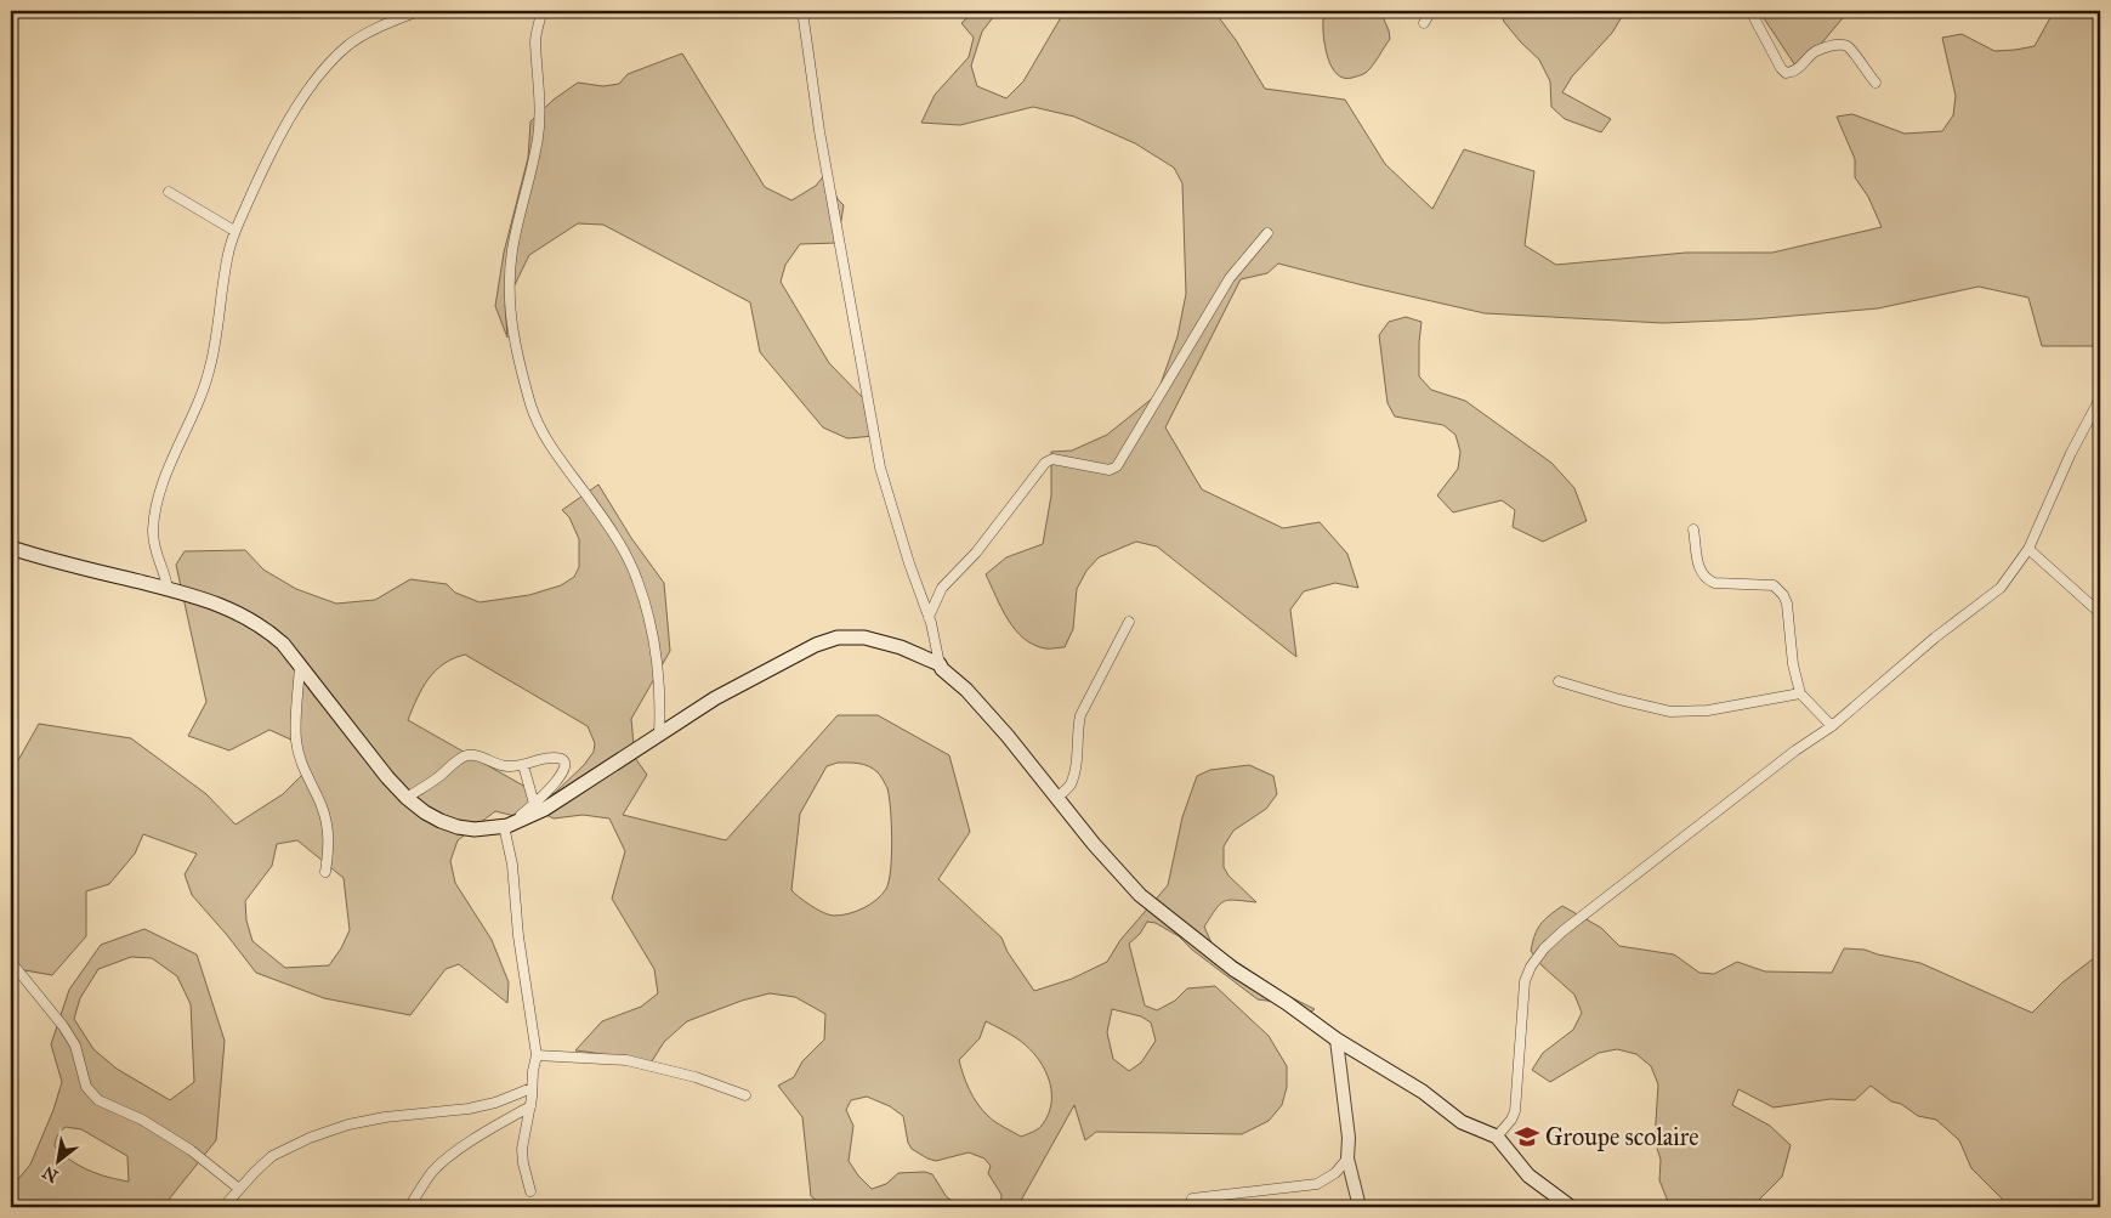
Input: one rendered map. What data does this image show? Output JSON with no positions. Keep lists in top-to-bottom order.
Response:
{
  "places": {
    "school or university": ["Groupe scolaire"]
  },
  "north": "bottom left"
}
